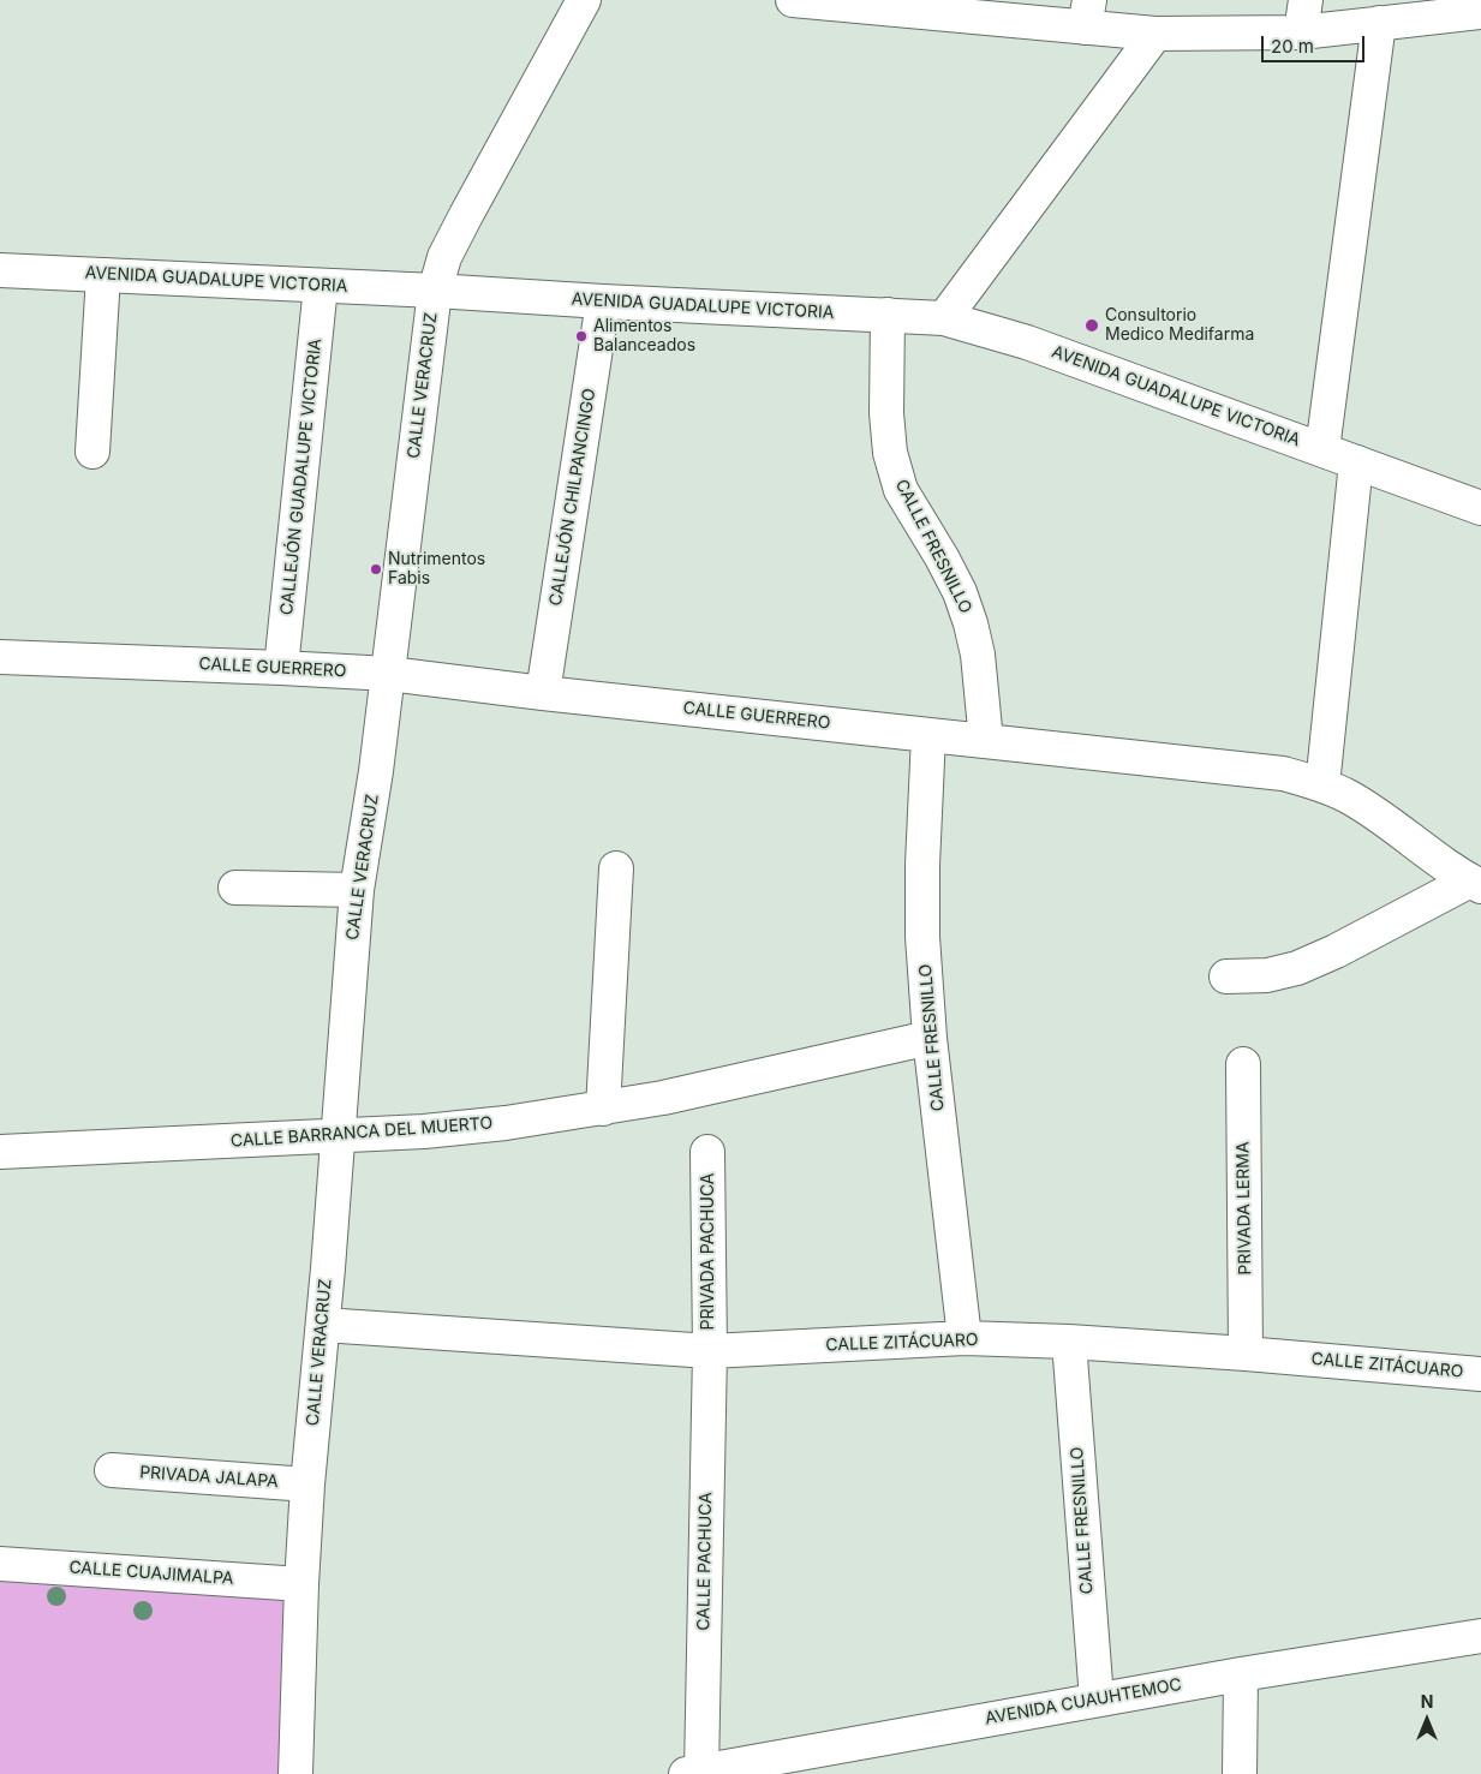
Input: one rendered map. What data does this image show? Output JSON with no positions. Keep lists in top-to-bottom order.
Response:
{
  "streets": {
    "street": [
      "AVENIDA GUADALUPE VICTORIA",
      "CALLE VERACRUZ",
      "CALLEJÓN GUADALUPE VICTORIA",
      "CALLEJÓN CHILPANCINGO",
      "CALLE FRESNILLO",
      "CALLE GUERRERO",
      "CALLE BARRANCA DEL MUERTO",
      "PRIVADA LERMA",
      "PRIVADA PACHUCA",
      "CALLE ZITÁCUARO",
      "PRIVADA JALAPA",
      "CALLE PACHUCA",
      "CALLE CUAJIMALPA",
      "AVENIDA CUAUHTEMOC"
    ]
  },
  "crossings": [
    ["AVENIDA GUADALUPE VICTORIA", "CALLE VERACRUZ"],
    ["AVENIDA GUADALUPE VICTORIA", "CALLEJÓN GUADALUPE VICTORIA"],
    ["AVENIDA GUADALUPE VICTORIA", "CALLEJÓN CHILPANCINGO"],
    ["AVENIDA GUADALUPE VICTORIA", "CALLE FRESNILLO"],
    ["CALLE VERACRUZ", "CALLE GUERRERO"],
    ["CALLE VERACRUZ", "CALLE BARRANCA DEL MUERTO"],
    ["CALLE VERACRUZ", "CALLE ZITÁCUARO"],
    ["CALLE VERACRUZ", "PRIVADA JALAPA"],
    ["CALLE VERACRUZ", "CALLE CUAJIMALPA"],
    ["CALLEJÓN GUADALUPE VICTORIA", "CALLE GUERRERO"],
    ["CALLEJÓN CHILPANCINGO", "CALLE GUERRERO"],
    ["CALLE FRESNILLO", "CALLE GUERRERO"],
    ["CALLE FRESNILLO", "CALLE BARRANCA DEL MUERTO"],
    ["CALLE FRESNILLO", "CALLE ZITÁCUARO"],
    ["CALLE FRESNILLO", "AVENIDA CUAUHTEMOC"],
    ["PRIVADA LERMA", "CALLE ZITÁCUARO"],
    ["PRIVADA PACHUCA", "CALLE ZITÁCUARO"],
    ["PRIVADA PACHUCA", "CALLE PACHUCA"],
    ["CALLE ZITÁCUARO", "CALLE PACHUCA"],
    ["CALLE PACHUCA", "AVENIDA CUAUHTEMOC"]
  ],
  "places": ["Consultorio Medico Medifarma", "Alimentos Balanceados", "Nutrimentos Fabis"],
  "scale_bar": "20 m",
  "north": "top"
}
